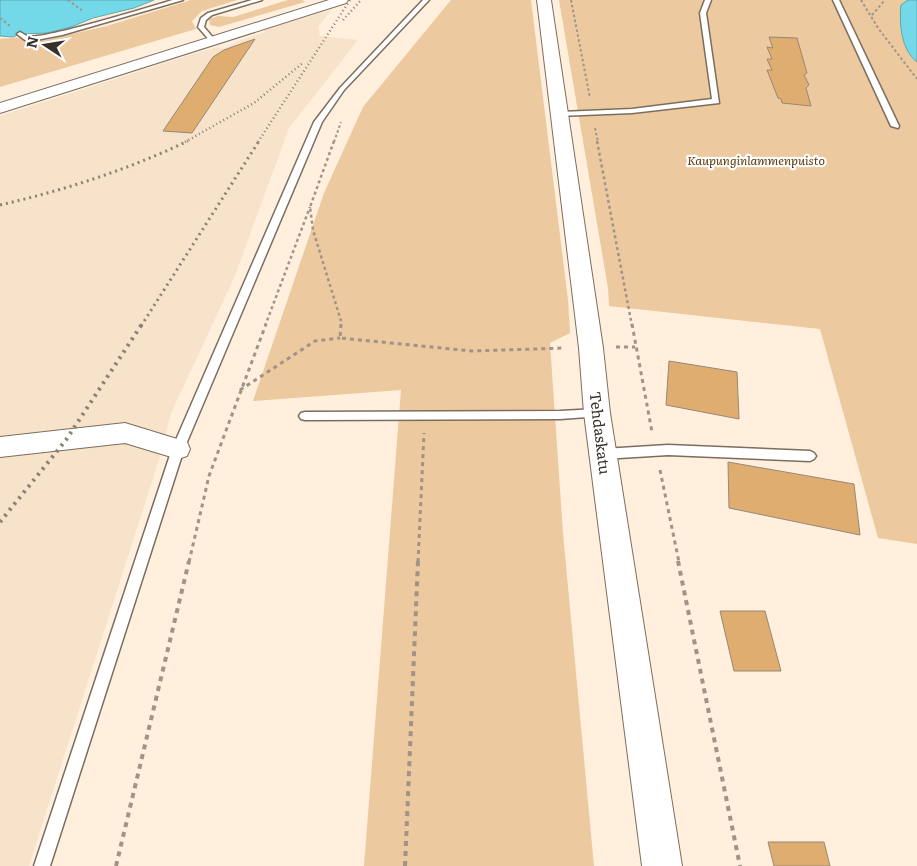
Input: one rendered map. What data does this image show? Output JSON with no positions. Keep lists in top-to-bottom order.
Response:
{
  "streets": {
    "street": ["Tehdaskatu"]
  },
  "parks": ["Kaupunginlammenpuisto"],
  "north": "left"
}
